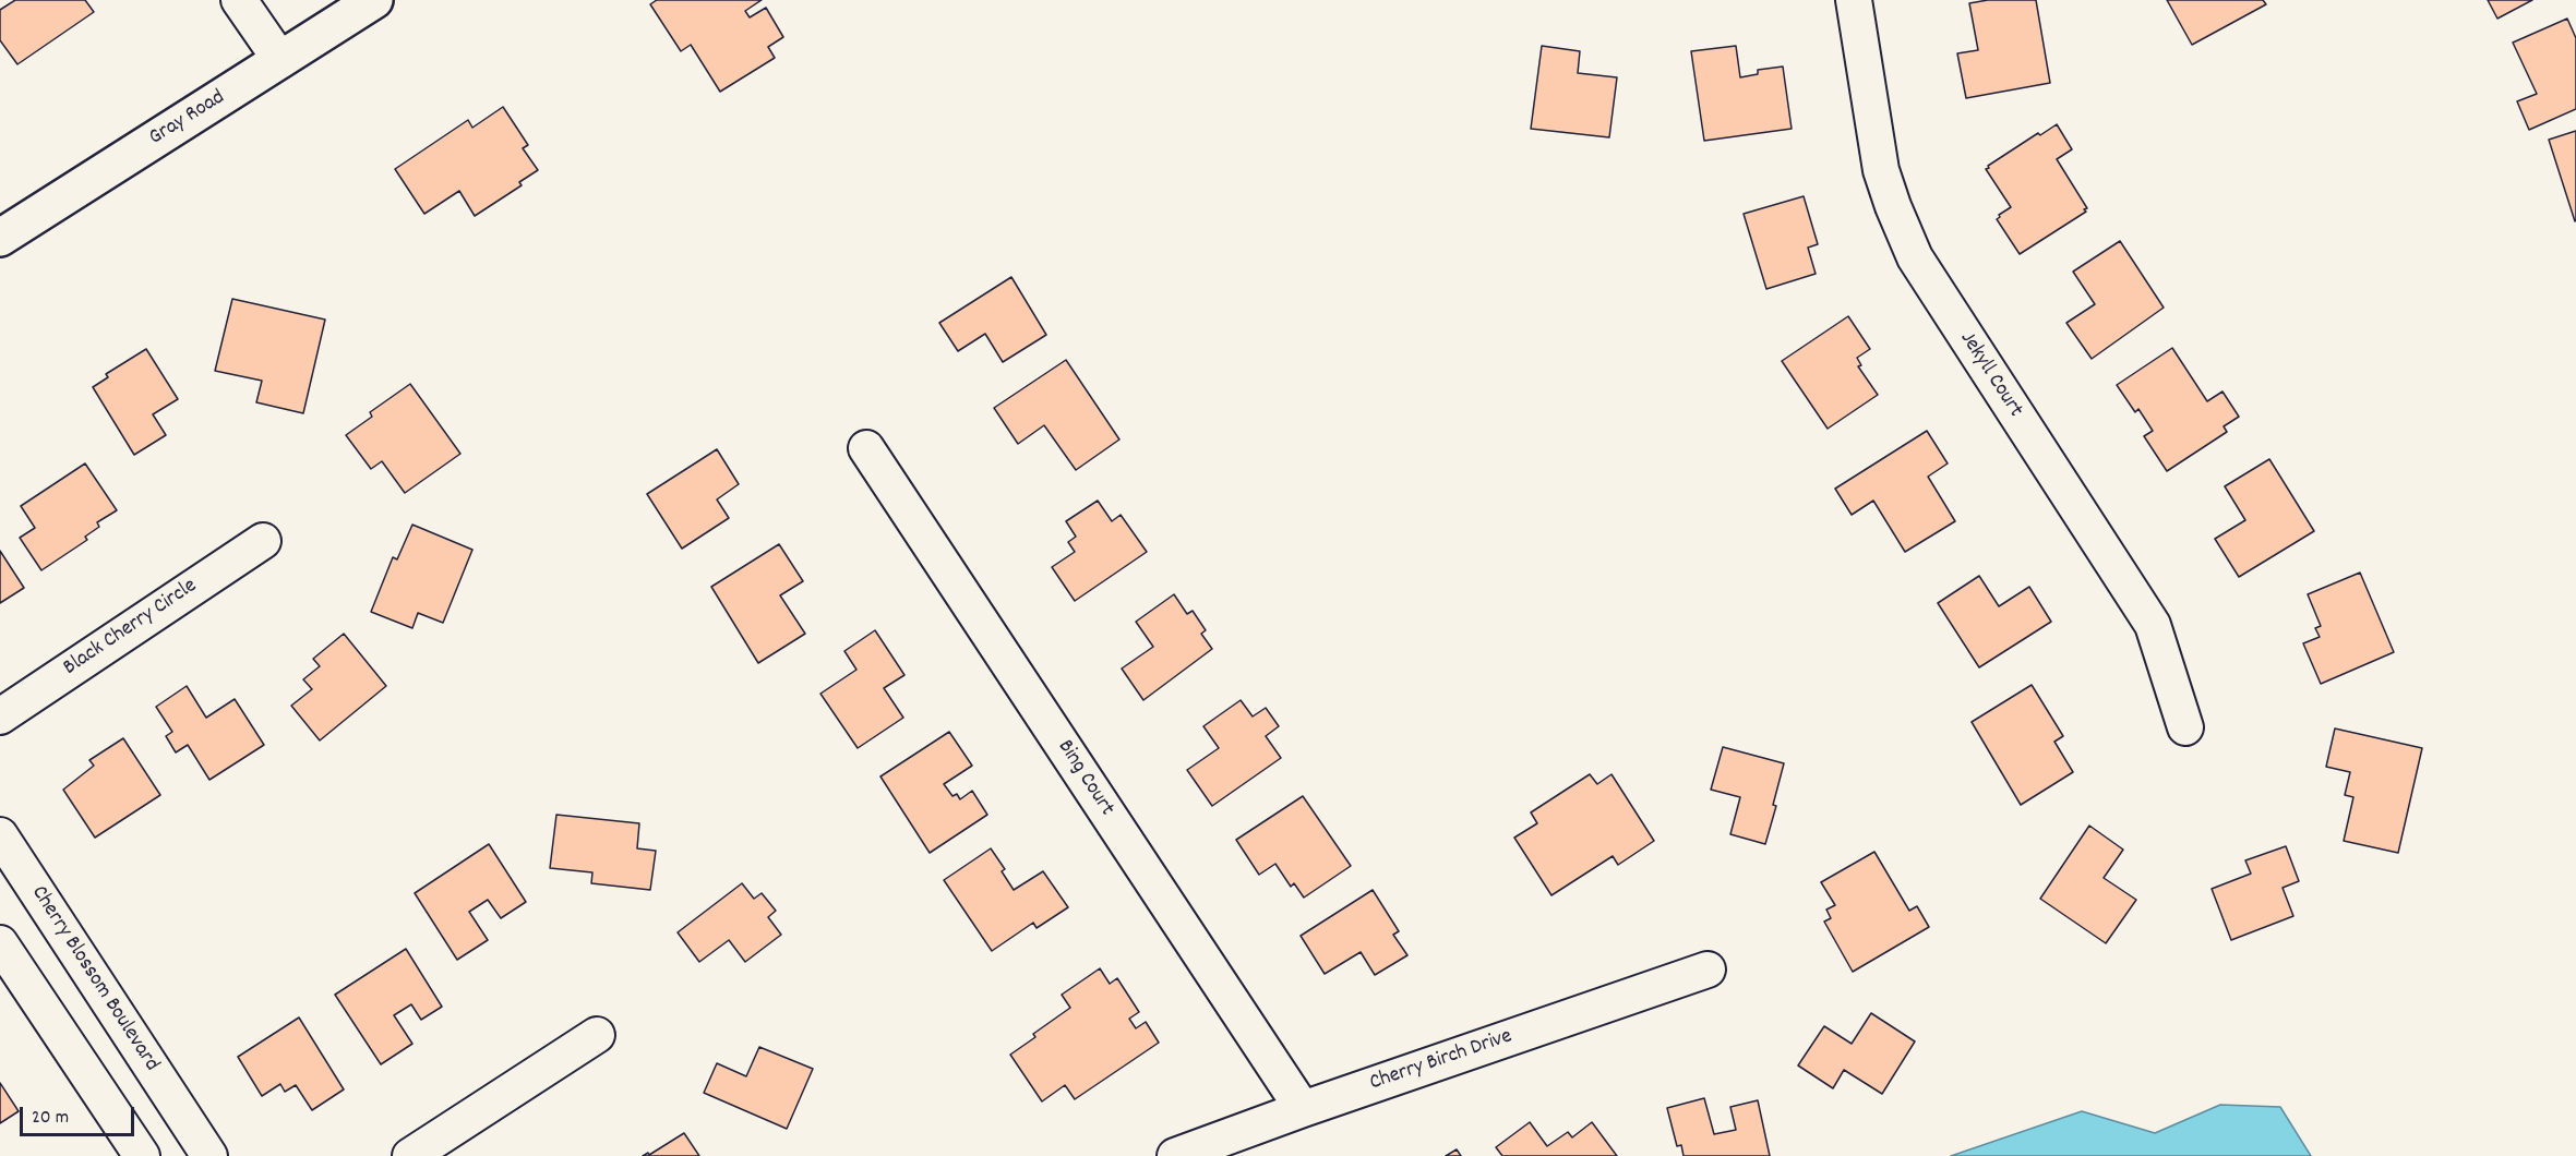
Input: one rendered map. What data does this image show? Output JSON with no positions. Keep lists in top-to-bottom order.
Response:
{
  "streets": {
    "street": [
      "Gray Road",
      "Jekyll Court",
      "Black Cherry Circle",
      "Bing Court",
      "Cherry Blossom Boulevard",
      "Cherry Birch Drive"
    ]
  },
  "crossings": [
    ["Bing Court", "Cherry Birch Drive"]
  ],
  "scale_bar": "20 m"
}
